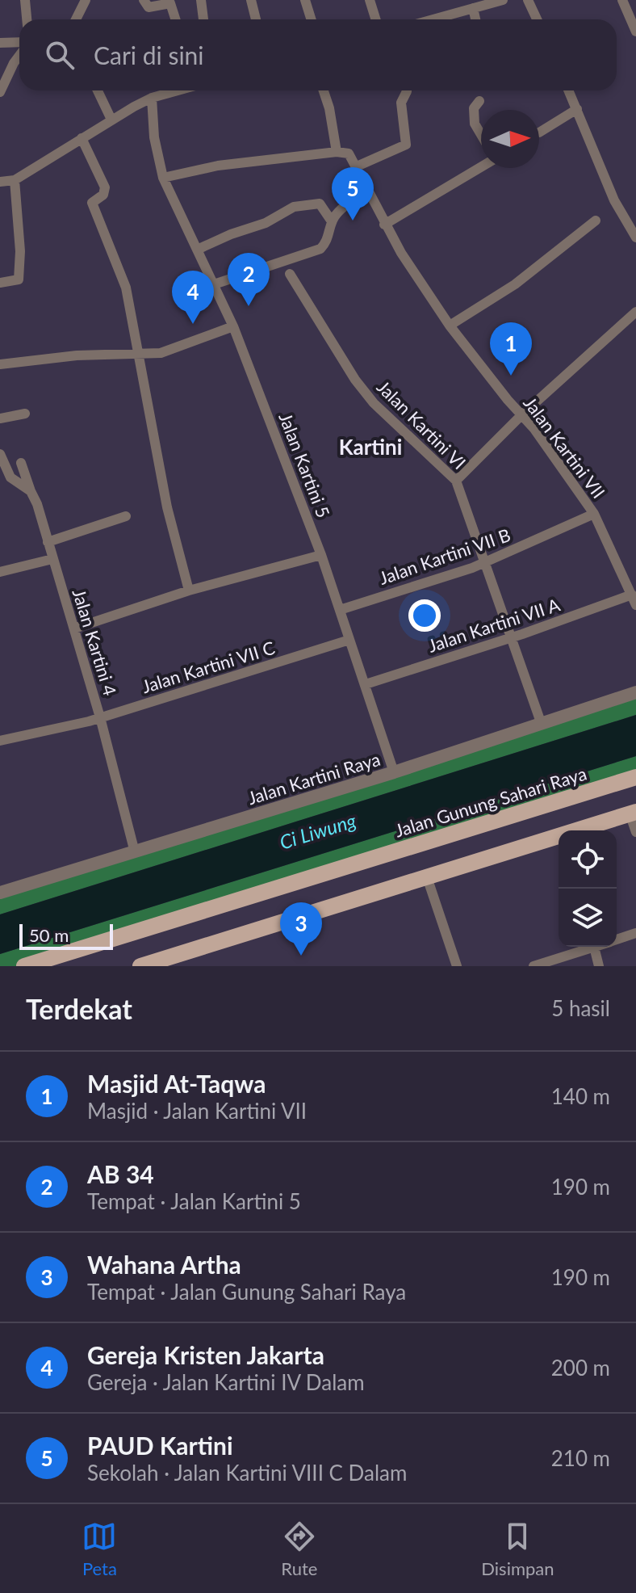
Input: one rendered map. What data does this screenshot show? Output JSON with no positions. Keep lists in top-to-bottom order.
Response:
{
  "streets": {
    "main road": ["Jalan Gunung Sahari Raya"],
    "street": [
      "Jalan Kartini VI",
      "Jalan Kartini VII",
      "Jalan Kartini 5",
      "Jalan Kartini VII B",
      "Jalan Kartini VII A",
      "Jalan Kartini 4",
      "Jalan Kartini VII C",
      "Jalan Kartini Raya"
    ]
  },
  "crossings": [
    ["Jalan Kartini VI", "Jalan Kartini VII B"],
    ["Jalan Kartini VI", "Jalan Kartini VII A"],
    ["Jalan Kartini VI", "Jalan Kartini Raya"],
    ["Jalan Kartini VII", "Jalan Kartini VII B"],
    ["Jalan Kartini VII", "Jalan Kartini VII A"],
    ["Jalan Kartini 5", "Jalan Kartini VII B"],
    ["Jalan Kartini 5", "Jalan Kartini VII A"],
    ["Jalan Kartini 5", "Jalan Kartini VII C"],
    ["Jalan Kartini 5", "Jalan Kartini Raya"],
    ["Jalan Kartini 4", "Jalan Kartini VII C"],
    ["Jalan Kartini 4", "Jalan Kartini Raya"]
  ],
  "districts": ["Kartini"],
  "water": ["Ci Liwung"],
  "scale_bar": "50 m",
  "north": "right",
  "page": {
    "search": "Cari di sini",
    "pins": [
      "5",
      "2",
      "4",
      "1",
      "3"
    ],
    "scale": "50 m",
    "heading": ["Terdekat", "5 hasil"],
    "list": [
      {
        "mark": "1",
        "name": "Masjid At-Taqwa",
        "note": "Masjid · Jalan Kartini VII",
        "value": "140 m"
      },
      {
        "mark": "2",
        "name": "AB 34",
        "note": "Tempat · Jalan Kartini 5",
        "value": "190 m"
      },
      {
        "mark": "3",
        "name": "Wahana Artha",
        "note": "Tempat · Jalan Gunung Sahari Raya",
        "value": "190 m"
      },
      {
        "mark": "4",
        "name": "Gereja Kristen Jakarta",
        "note": "Gereja · Jalan Kartini IV Dalam",
        "value": "200 m"
      },
      {
        "mark": "5",
        "name": "PAUD Kartini",
        "note": "Sekolah · Jalan Kartini VIII C Dalam",
        "value": "210 m"
      }
    ],
    "nav": ["Peta", "Rute", "Disimpan"]
  }
}
